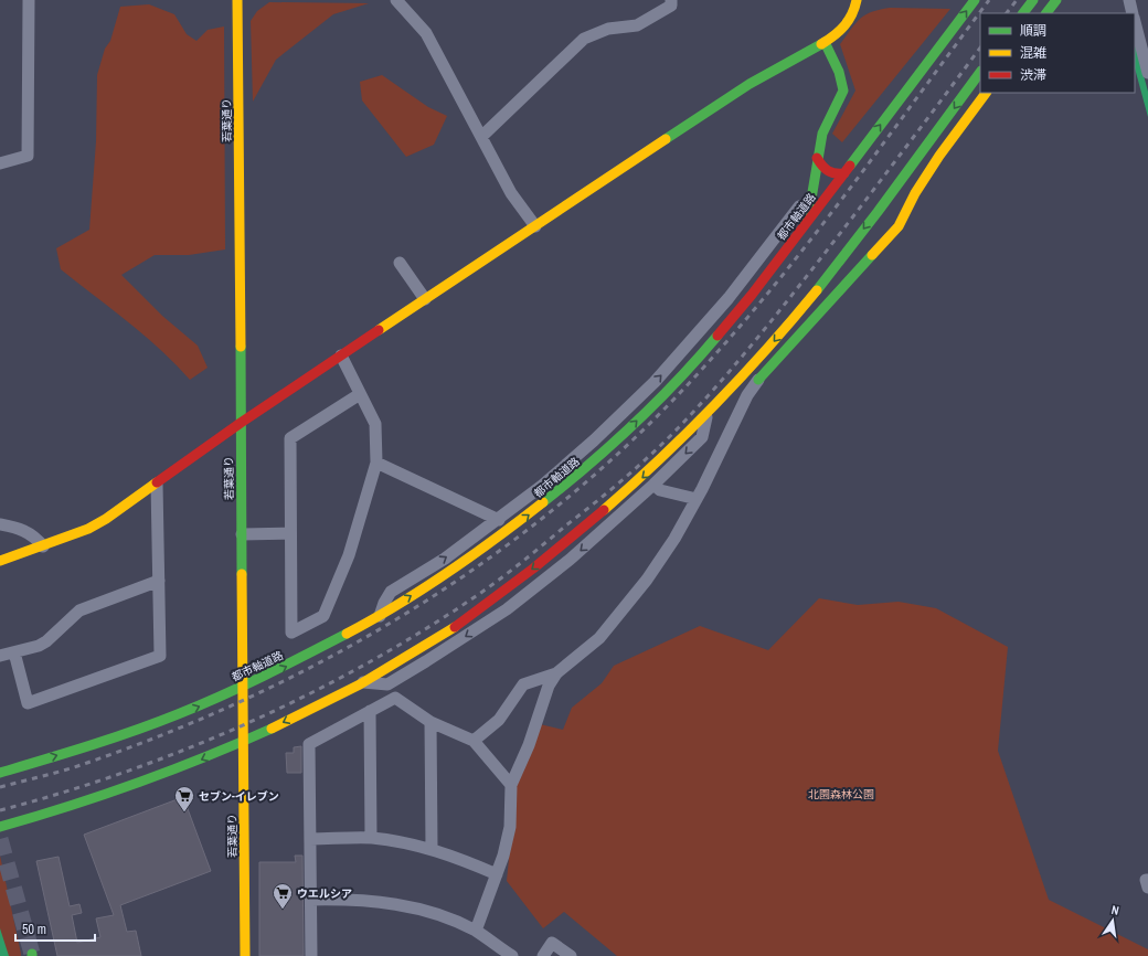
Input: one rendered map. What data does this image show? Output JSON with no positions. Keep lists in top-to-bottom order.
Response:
{
  "streets": {
    "main road": ["若葉通り", "都市軸道路"]
  },
  "crossings": [
    ["若葉通り", "都市軸道路"]
  ],
  "parks": ["北園森林公園"],
  "places": {
    "supermarket": ["セブン-イレブン", "ウエルシア"]
  },
  "legend": ["順調", "混雑", "渋滞"],
  "scale_bar": "50 m",
  "north": "top"
}
